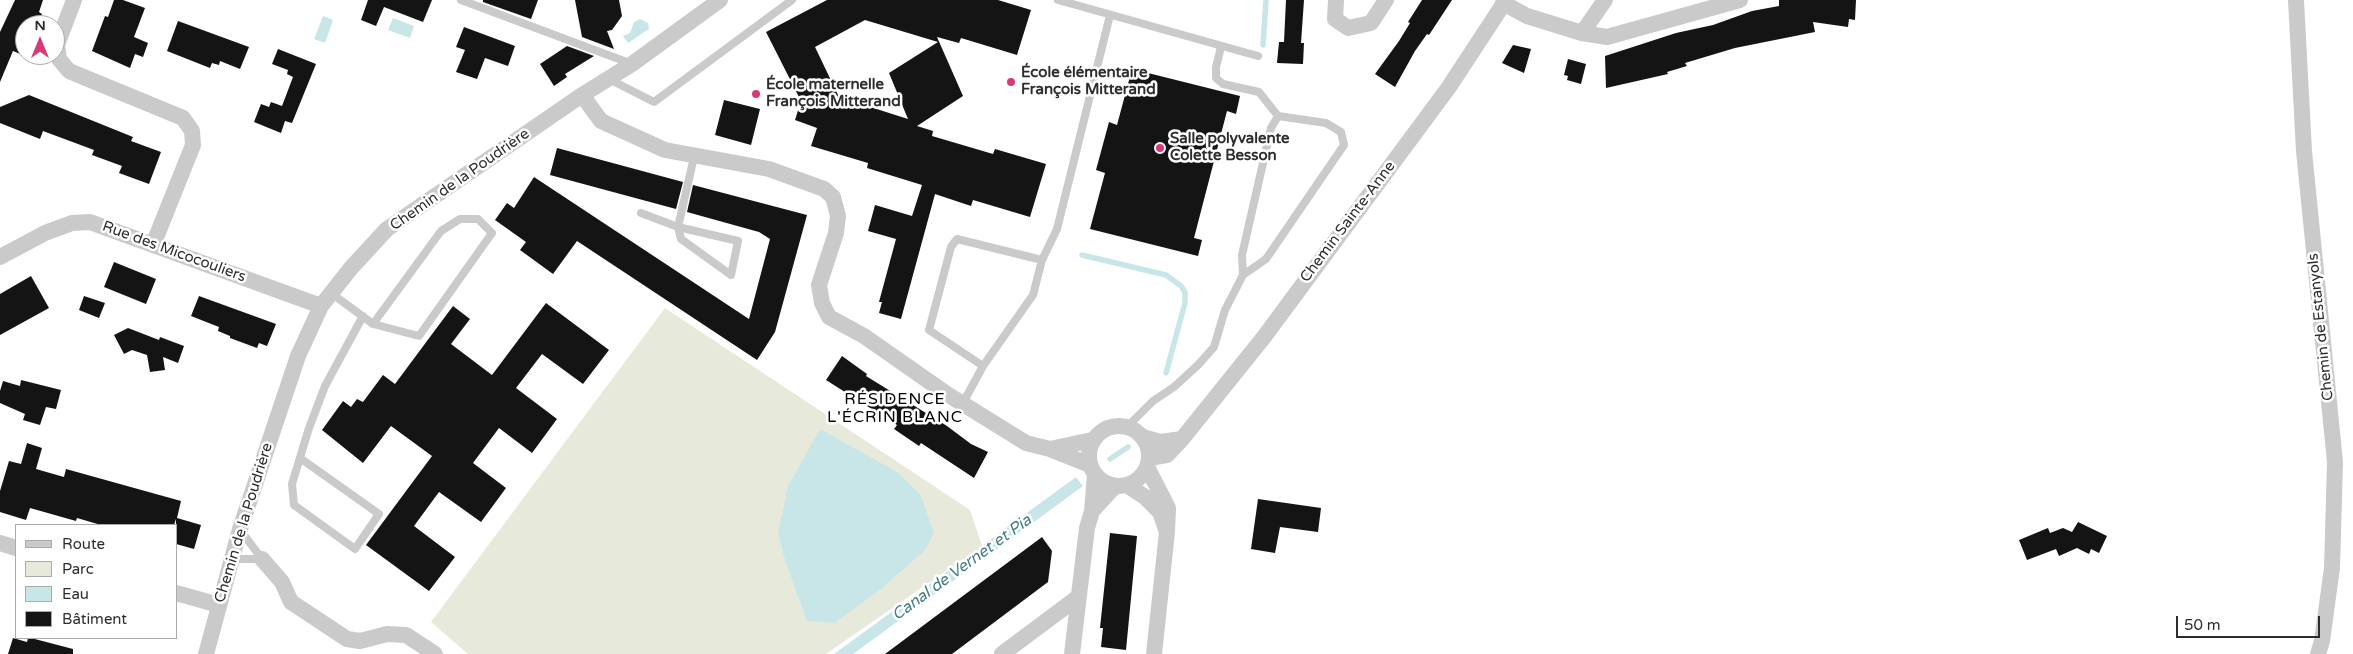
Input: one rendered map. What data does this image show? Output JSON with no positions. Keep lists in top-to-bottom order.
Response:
{
  "streets": {
    "street": [
      "Chemin de la Poudrière",
      "Chemin Sainte-Anne",
      "Rue des Micocouliers",
      "Chemin de Estanyols"
    ]
  },
  "crossings": [
    ["Chemin de la Poudrière", "Rue des Micocouliers"]
  ],
  "districts": ["RÉSIDENCE L'ÉCRIN BLANC"],
  "water": ["Canal de Vernet et Pia"],
  "places": ["École élémentaire François Mitterand", "École maternelle François Mitterand", "Salle polyvalente Colette Besson"],
  "legend": [
    "Route",
    "Parc",
    "Eau",
    "Bâtiment"
  ],
  "scale_bar": "50 m",
  "north": "top"
}
